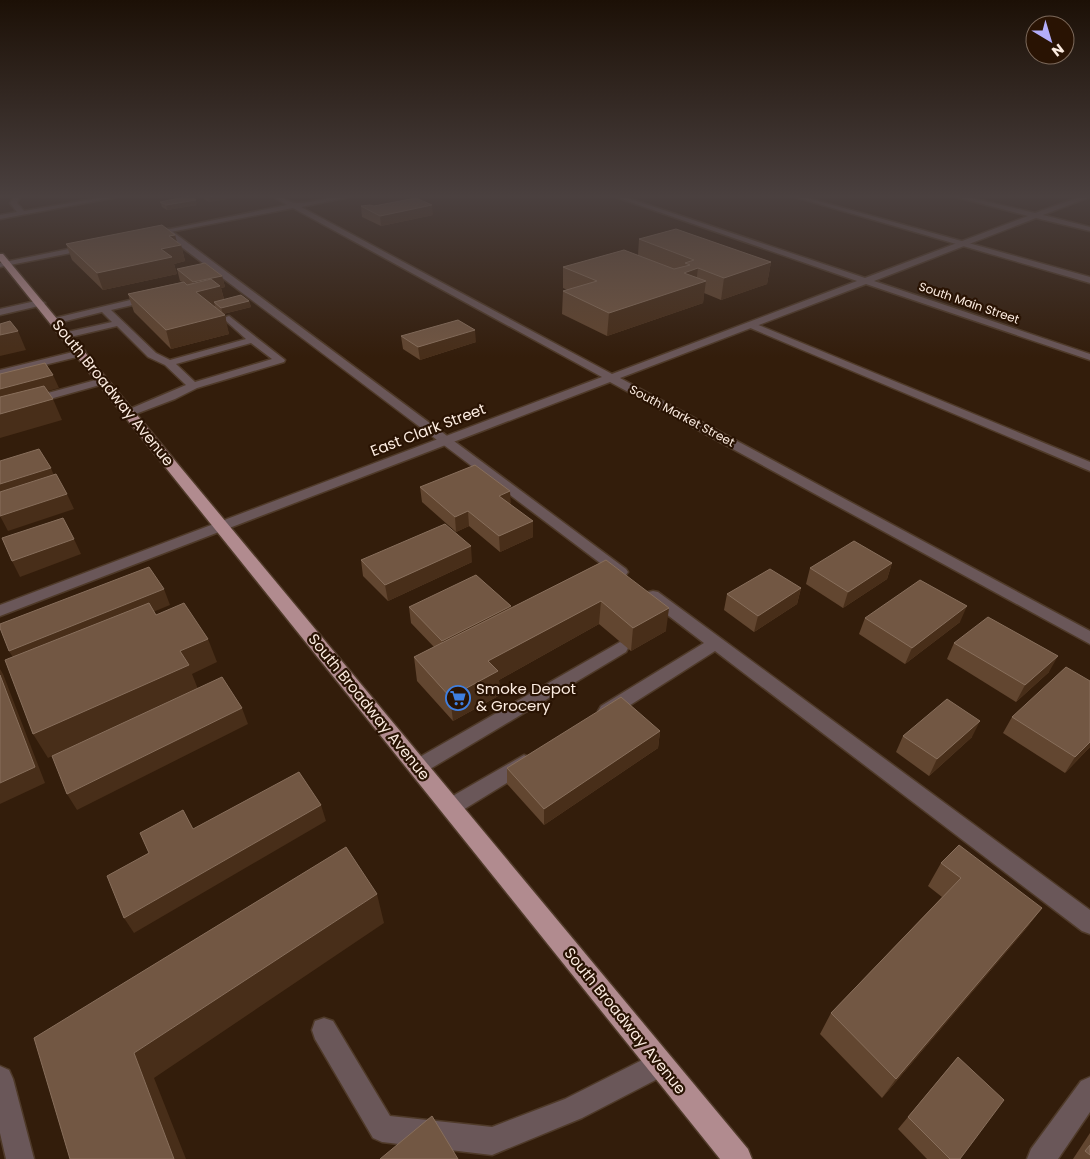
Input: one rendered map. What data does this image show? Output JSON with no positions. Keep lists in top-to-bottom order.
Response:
{
  "streets": {
    "main road": ["South Broadway Avenue"],
    "street": ["South Main Street", "South Market Street", "East Clark Street"]
  },
  "crossings": [
    ["South Main Street", "East Clark Street"],
    ["South Broadway Avenue", "East Clark Street"],
    ["South Market Street", "East Clark Street"]
  ],
  "places": {
    "supermarket": ["Smoke Depot & Grocery"]
  },
  "north": "bottom right"
}
